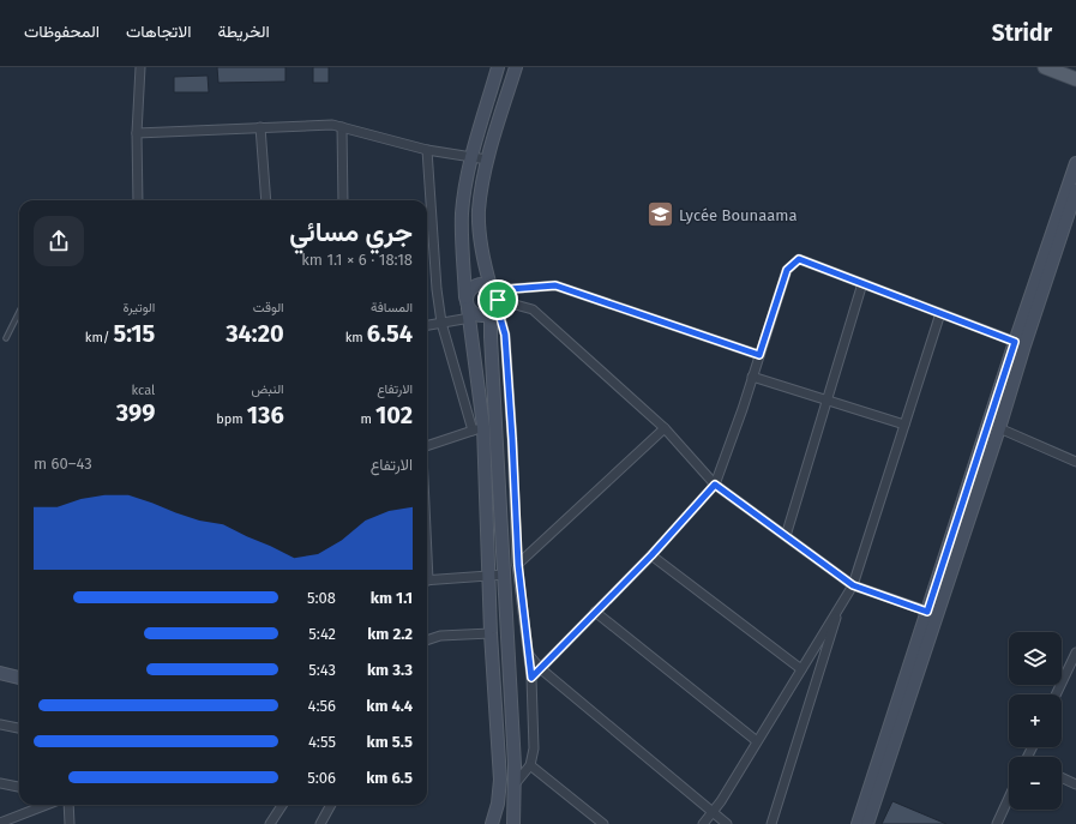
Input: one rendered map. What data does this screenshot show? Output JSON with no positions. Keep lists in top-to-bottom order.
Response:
{
  "places": {
    "school or university": ["Lycée Bounaama"]
  },
  "page": {
    "header": "Stridr",
    "nav": ["الخريطة", "الاتجاهات", "المحفوظات"],
    "heading": ["جري مسائي", "18:18 · 6 × 1.1 km"],
    "stats": [
      ["المسافة", "6.54 km"],
      ["الوقت", "34:20"],
      ["الوتيرة", "5:15 /km"],
      ["الارتفاع", "102 m"],
      ["النبض", "136 bpm"],
      ["kcal", "399"]
    ],
    "chart": ["الارتفاع", "43–60 m"],
    "list": [
      {
        "name": "1.1 km",
        "note": "5:08"
      },
      {
        "name": "2.2 km",
        "note": "5:42"
      },
      {
        "name": "3.3 km",
        "note": "5:43"
      },
      {
        "name": "4.4 km",
        "note": "4:56"
      },
      {
        "name": "5.5 km",
        "note": "4:55"
      },
      {
        "name": "6.5 km",
        "note": "5:06"
      }
    ],
    "map_buttons": ["+", "−"]
  }
}
